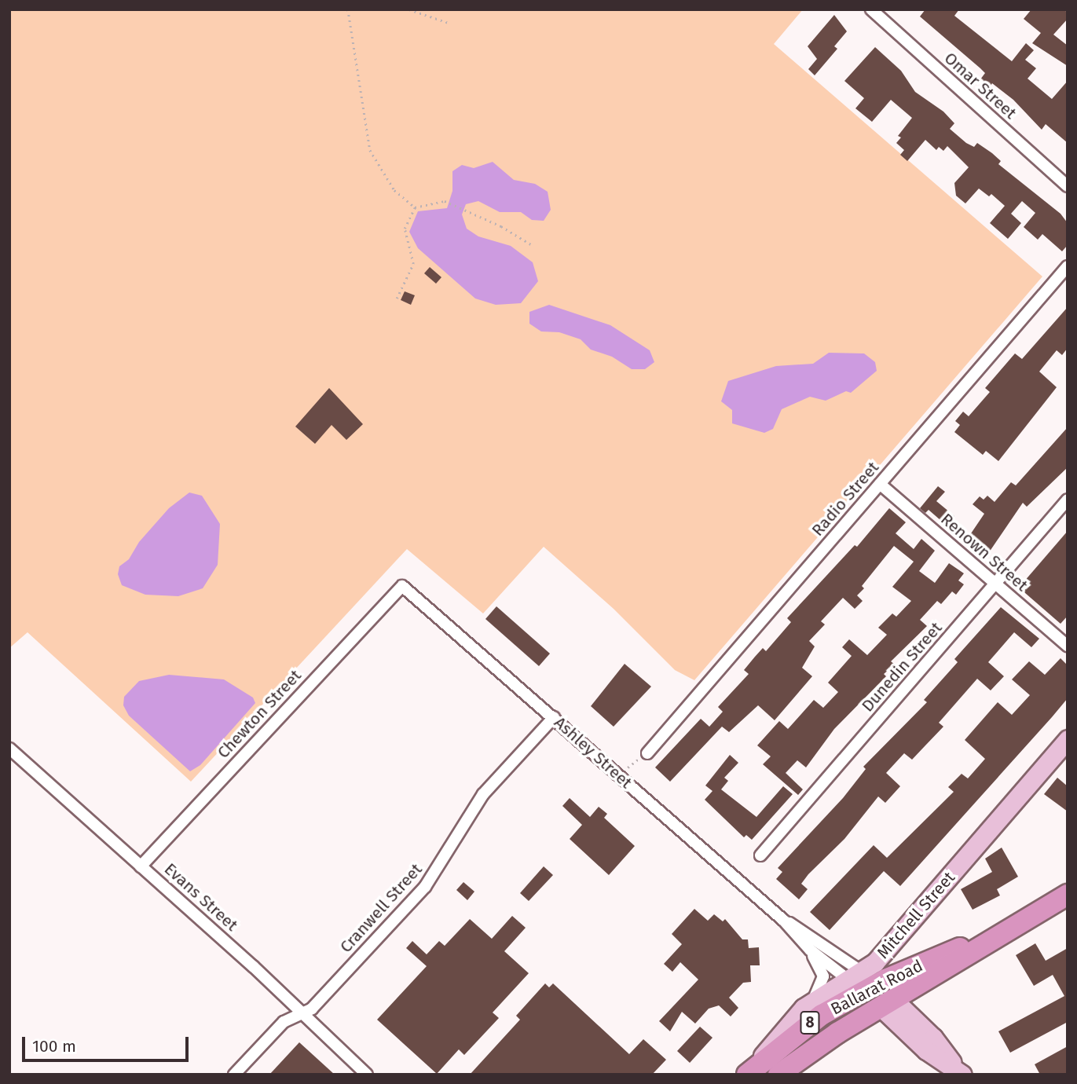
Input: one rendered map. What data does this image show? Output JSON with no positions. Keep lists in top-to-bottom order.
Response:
{
  "streets": {
    "highway": ["Ashley Street", "Ballarat Road", "8"],
    "main road": ["Mitchell Street"],
    "street": [
      "Omar Street",
      "Radio Street",
      "Renown Street",
      "Dunedin Street",
      "Chewton Street",
      "Evans Street",
      "Cranwell Street"
    ]
  },
  "crossings": [
    ["Radio Street", "Renown Street"],
    ["Renown Street", "Dunedin Street"],
    ["Chewton Street", "Ashley Street"],
    ["Chewton Street", "Evans Street"],
    ["Ashley Street", "Cranwell Street"],
    ["Ashley Street", "Mitchell Street"],
    ["Ashley Street", "Ballarat Road"],
    ["Evans Street", "Cranwell Street"],
    ["Mitchell Street", "Ballarat Road"]
  ],
  "scale_bar": "100 m"
}
